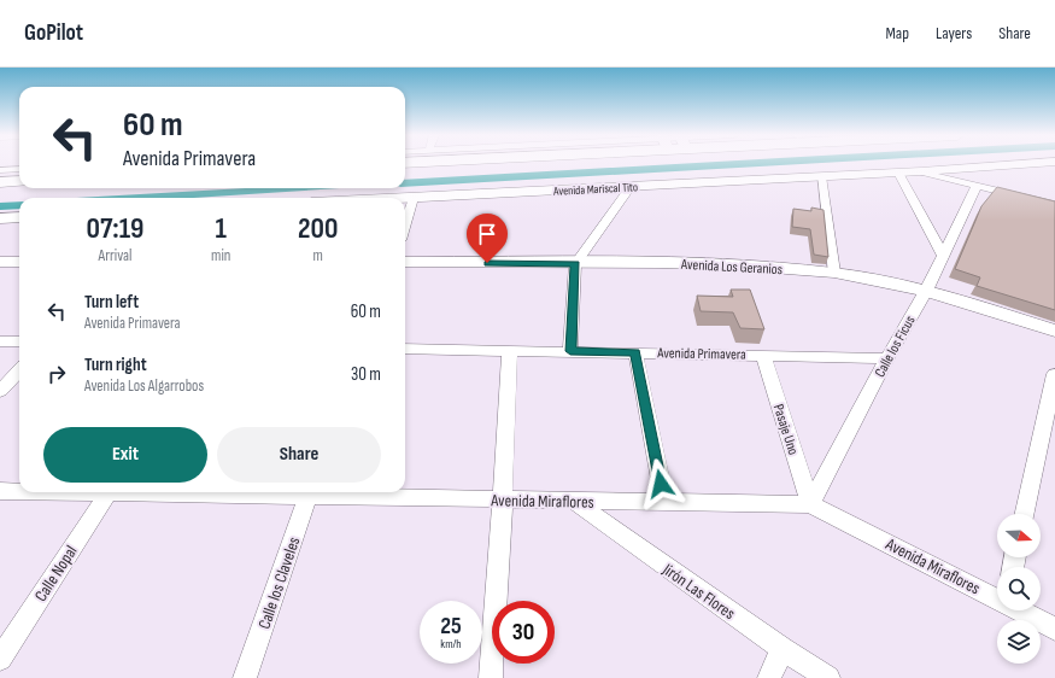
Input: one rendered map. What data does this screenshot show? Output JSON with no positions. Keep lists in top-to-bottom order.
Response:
{
  "streets": {
    "street": [
      "Avenida Mariscal Tito",
      "Avenida Los Geranios",
      "Calle los Ficus",
      "Avenida Primavera",
      "Pasaje Uno",
      "Avenida Miraflores",
      "Calle Nopal",
      "Calle los Claveles",
      "Jirón Las Flores"
    ]
  },
  "crossings": [
    ["Avenida Los Geranios", "Calle los Ficus"],
    ["Calle los Ficus", "Avenida Primavera"],
    ["Calle los Ficus", "Pasaje Uno"],
    ["Calle los Ficus", "Avenida Miraflores"],
    ["Avenida Primavera", "Pasaje Uno"],
    ["Pasaje Uno", "Avenida Miraflores"],
    ["Avenida Miraflores", "Calle los Claveles"],
    ["Avenida Miraflores", "Jirón Las Flores"]
  ],
  "north": "right",
  "page": {
    "header": "GoPilot",
    "nav": ["Map", "Layers", "Share"],
    "turn": ["60 m", "Avenida Primavera"],
    "eta": [
      "07:19",
      "Arrival",
      "1",
      "min",
      "200",
      "m"
    ],
    "list": [
      {
        "name": "Turn left",
        "note": "Avenida Primavera",
        "value": "60 m"
      },
      {
        "name": "Turn right",
        "note": "Avenida Los Algarrobos",
        "value": "30 m"
      }
    ],
    "buttons": ["Exit", "Share"],
    "speed": "25 km/h",
    "limit": "30"
  }
}
